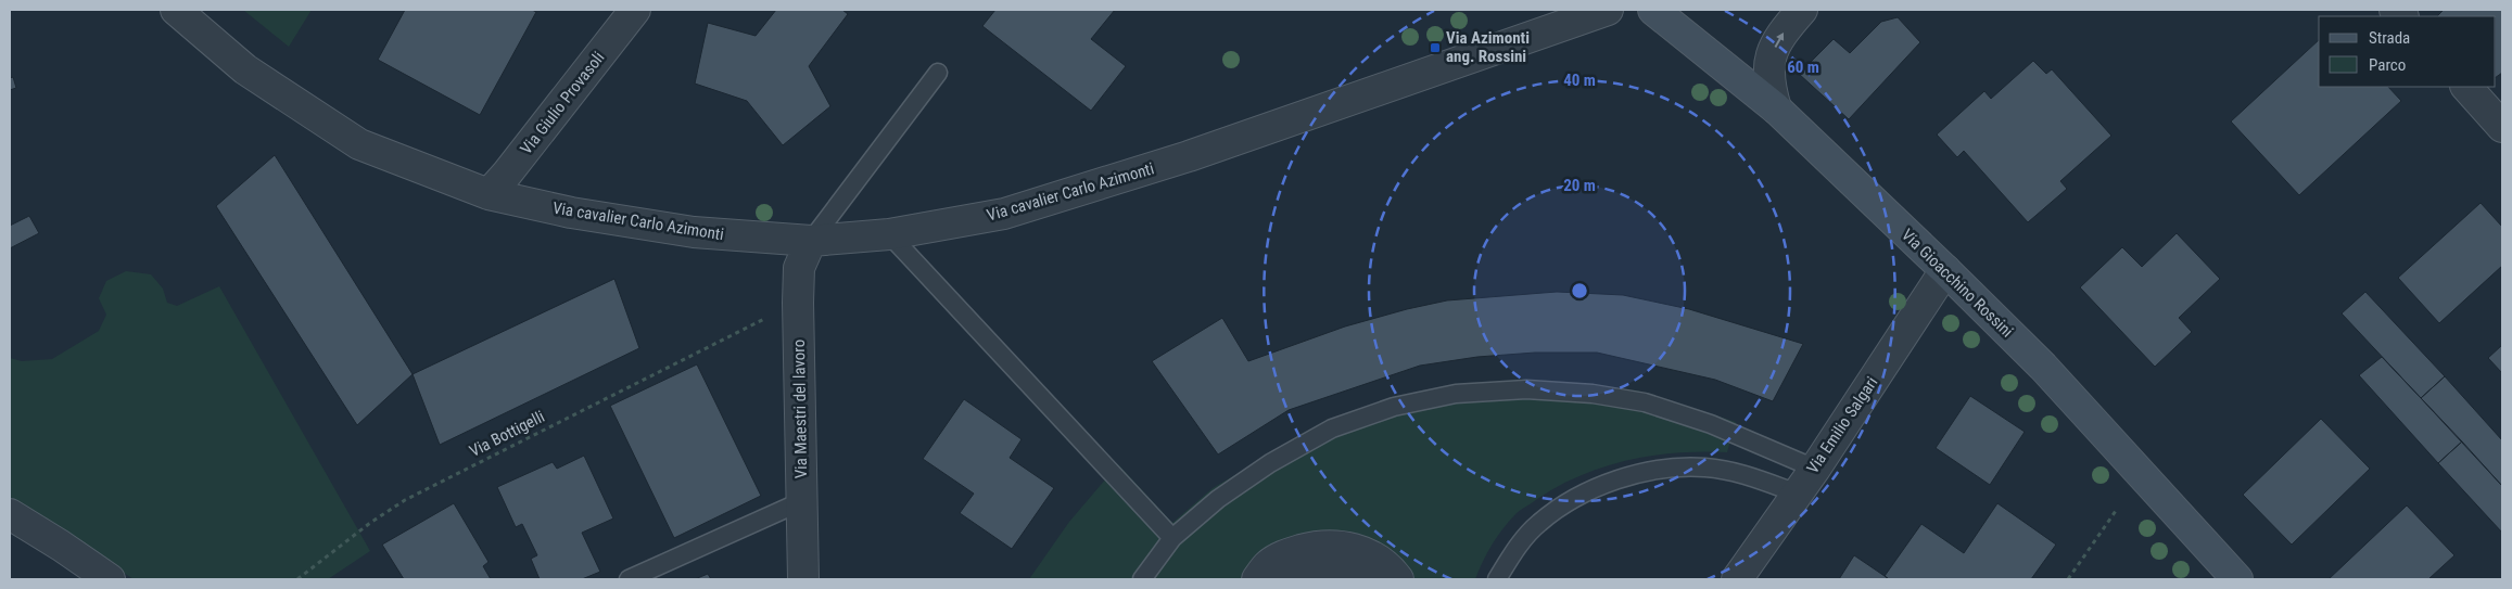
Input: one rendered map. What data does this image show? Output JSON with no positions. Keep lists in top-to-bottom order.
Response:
{
  "streets": {
    "street": [
      "Via Giulio Provasoli",
      "Via cavalier Carlo Azimonti",
      "Via Gioacchino Rossini",
      "Via Maestri del lavoro",
      "Via Emilio Salgari"
    ],
    "path": ["Via Bottigelli"]
  },
  "crossings": [
    ["Via Giulio Provasoli", "Via cavalier Carlo Azimonti"],
    ["Via cavalier Carlo Azimonti", "Via Maestri del lavoro"],
    ["Via Gioacchino Rossini", "Via Emilio Salgari"]
  ],
  "places": {
    "transit": ["Via Azimonti ang. Rossini"]
  },
  "legend": ["Strada", "Parco"],
  "rings": ["60 m", "40 m", "20 m"]
}
